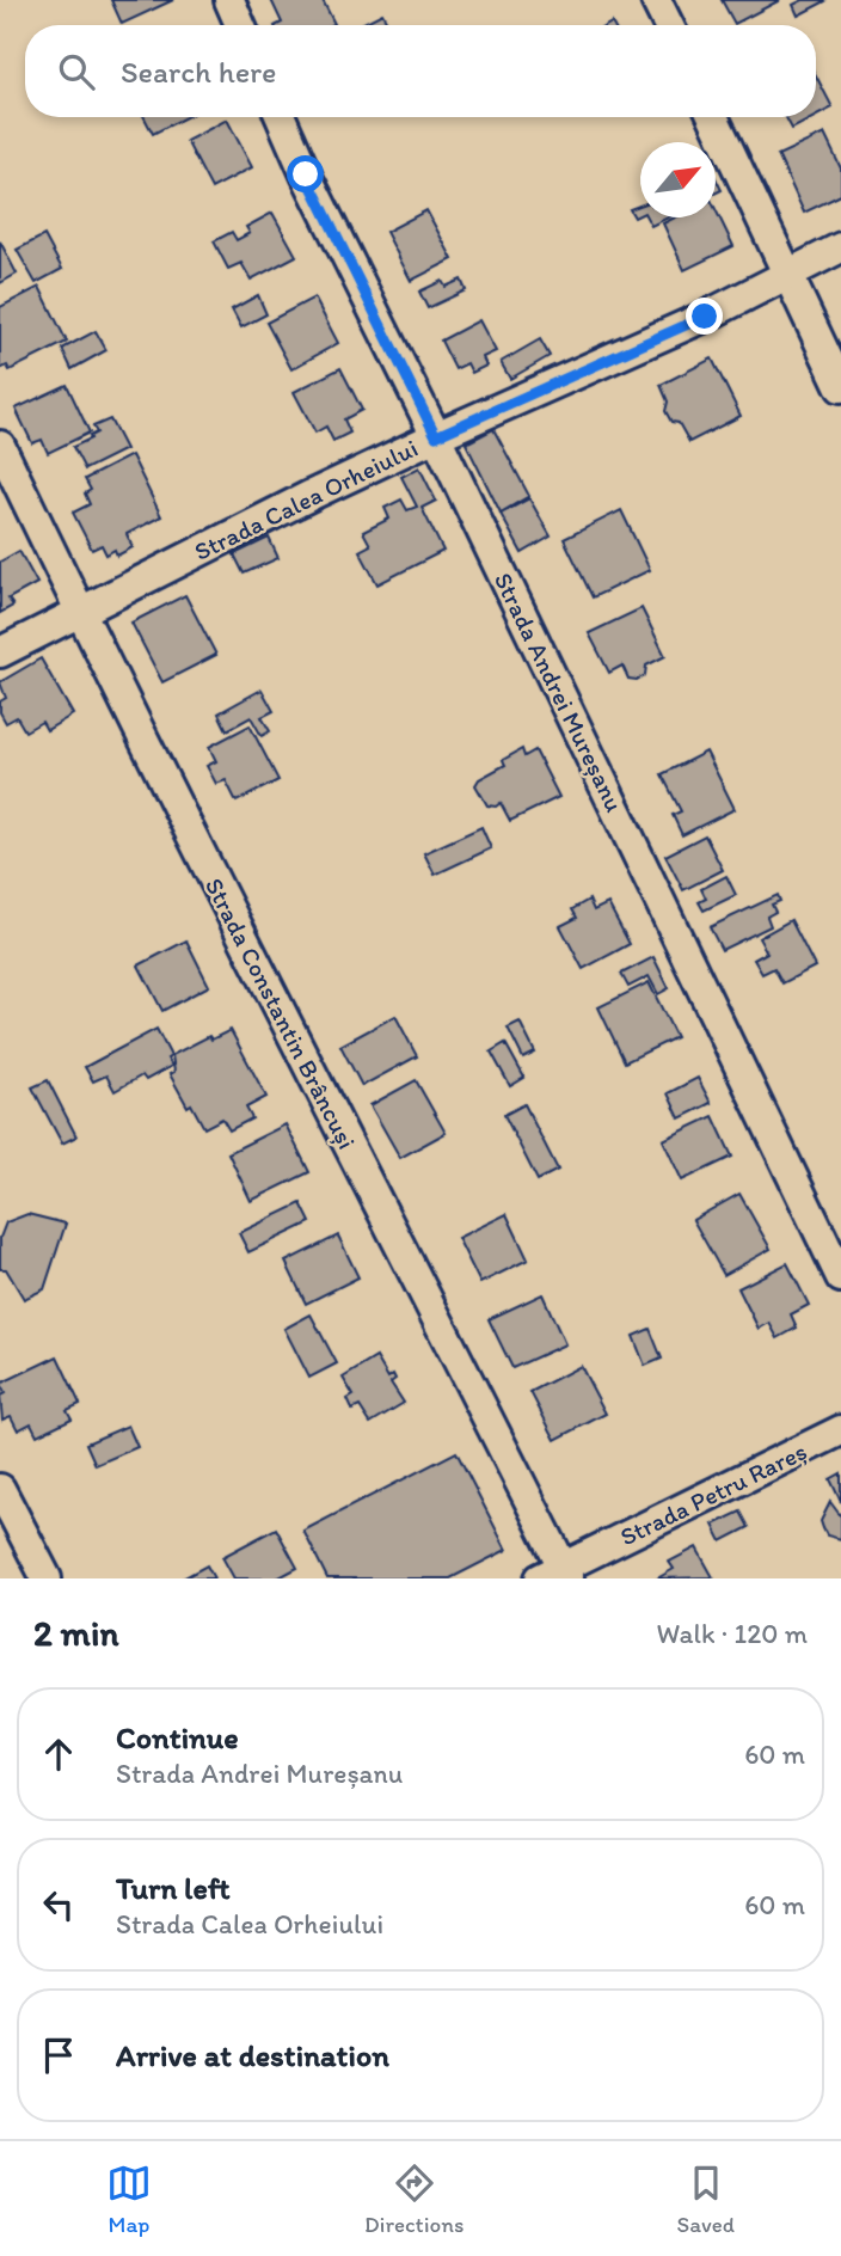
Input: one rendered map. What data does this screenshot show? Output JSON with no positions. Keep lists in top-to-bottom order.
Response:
{
  "streets": {
    "street": [
      "Strada Calea Orheiului",
      "Strada Andrei Mureșanu",
      "Strada Constantin Brâncuși",
      "Strada Petru Rareș"
    ]
  },
  "crossings": [
    ["Strada Calea Orheiului", "Strada Andrei Mureșanu"],
    ["Strada Calea Orheiului", "Strada Constantin Brâncuși"],
    ["Strada Constantin Brâncuși", "Strada Petru Rareș"]
  ],
  "north": "top right",
  "page": {
    "search": "Search here",
    "heading": ["2 min", "Walk · 120 m"],
    "list": [
      ["Continue", "Strada Andrei Mureșanu", "60 m"],
      ["Turn left", "Strada Calea Orheiului", "60 m"],
      "Arrive at destination"
    ],
    "nav": ["Map", "Directions", "Saved"]
  }
}
